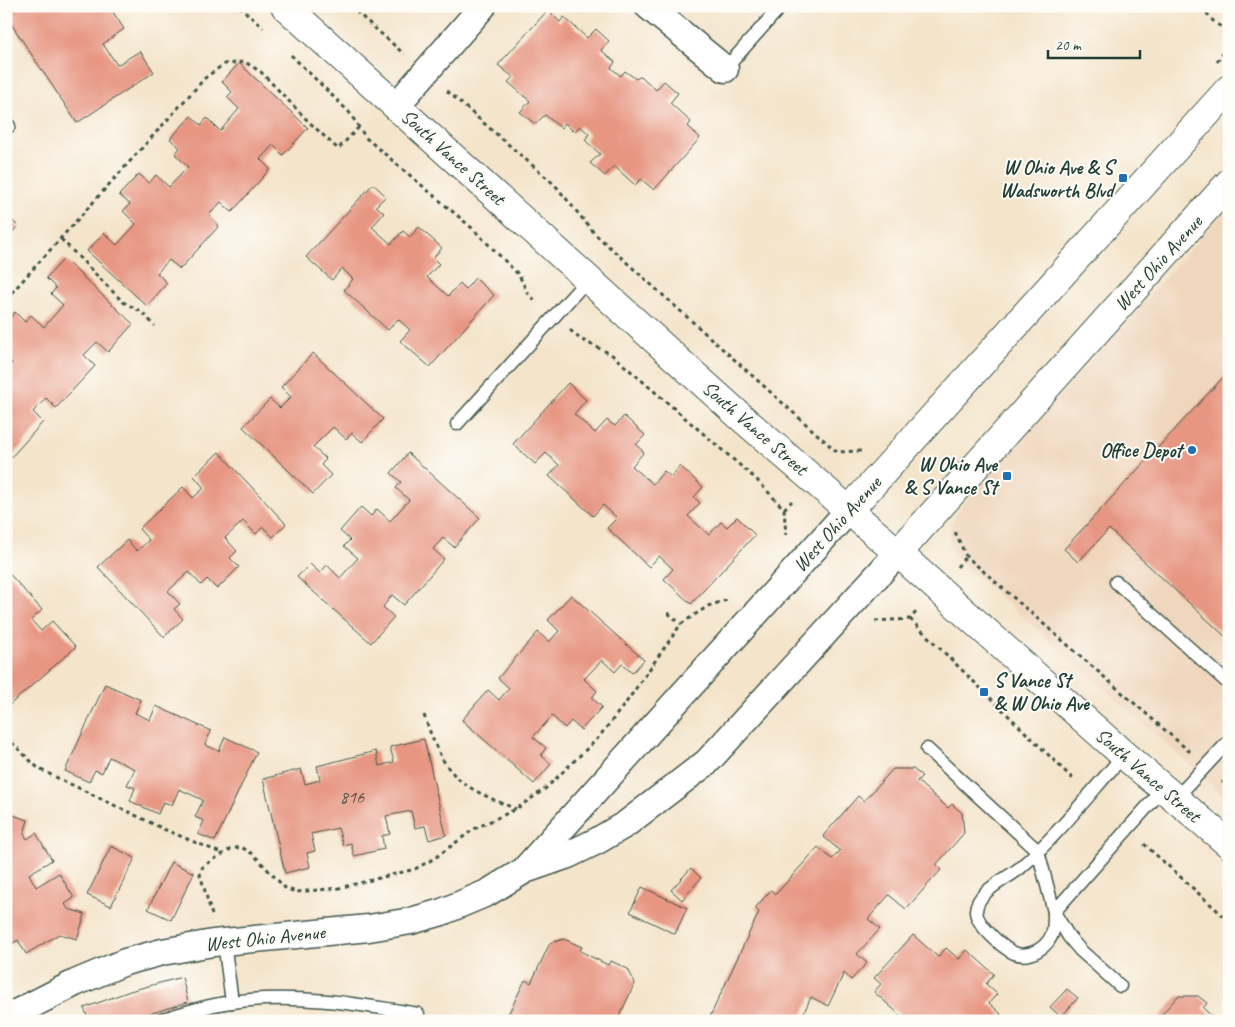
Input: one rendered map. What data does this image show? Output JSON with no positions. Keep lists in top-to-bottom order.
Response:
{
  "streets": {
    "street": ["South Vance Street", "West Ohio Avenue"]
  },
  "crossings": [
    ["South Vance Street", "West Ohio Avenue"]
  ],
  "places": {
    "transit": ["W Ohio Ave & S Wadsworth Blvd", "W Ohio Ave & S Vance St", "S Vance St & W Ohio Ave"],
    "other": ["Office Depot"]
  },
  "house_numbers": ["816"],
  "scale_bar": "20 m"
}
